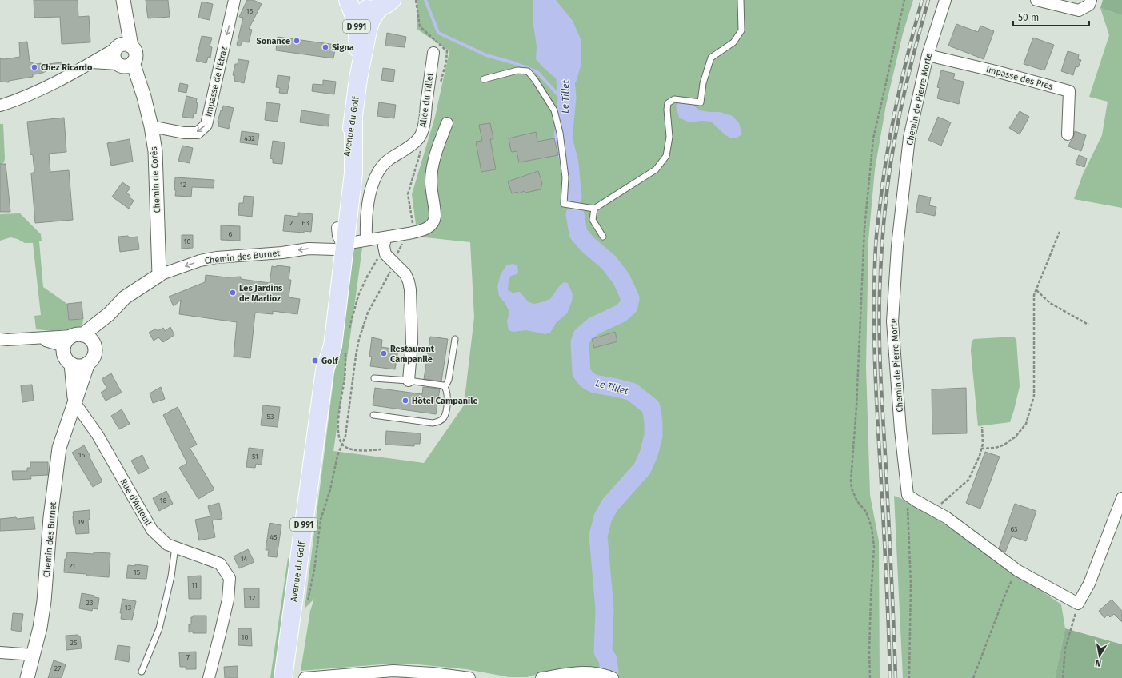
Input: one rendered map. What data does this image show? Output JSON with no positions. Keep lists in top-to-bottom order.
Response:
{
  "streets": {
    "main road": ["D 991", "Avenue du Golf"],
    "street": [
      "Impasse des Prés",
      "Impasse de l'Etraz",
      "Chemin de Pierre Morte",
      "Allée du Tillet",
      "Chemin de Corès",
      "Chemin des Burnet",
      "Rue d'Auteuil"
    ]
  },
  "crossings": [
    ["Impasse des Prés", "Chemin de Pierre Morte"],
    ["Impasse de l'Etraz", "Chemin de Corès"],
    ["Allée du Tillet", "Chemin des Burnet"],
    ["Avenue du Golf", "Chemin des Burnet"],
    ["Chemin de Corès", "Chemin des Burnet"],
    ["Chemin des Burnet", "Rue d'Auteuil"]
  ],
  "one_way": ["Impasse de l'Etraz"],
  "water": ["Le Tillet"],
  "places": {
    "other": [
      "Sonance",
      "Signa",
      "Chez Ricardo",
      "Les Jardins de Marlioz",
      "Restaurant Campanile",
      "Hôtel Campanile"
    ],
    "transit": ["Golf"]
  },
  "house_numbers": [
    "15",
    "432",
    "12",
    "2",
    "63",
    "6",
    "10",
    "53",
    "15",
    "51",
    "18",
    "19",
    "63",
    "45",
    "14",
    "21",
    "15",
    "11",
    "12",
    "23",
    "13",
    "10",
    "25",
    "7",
    "27"
  ],
  "scale_bar": "50 m",
  "north": "bottom"
}
